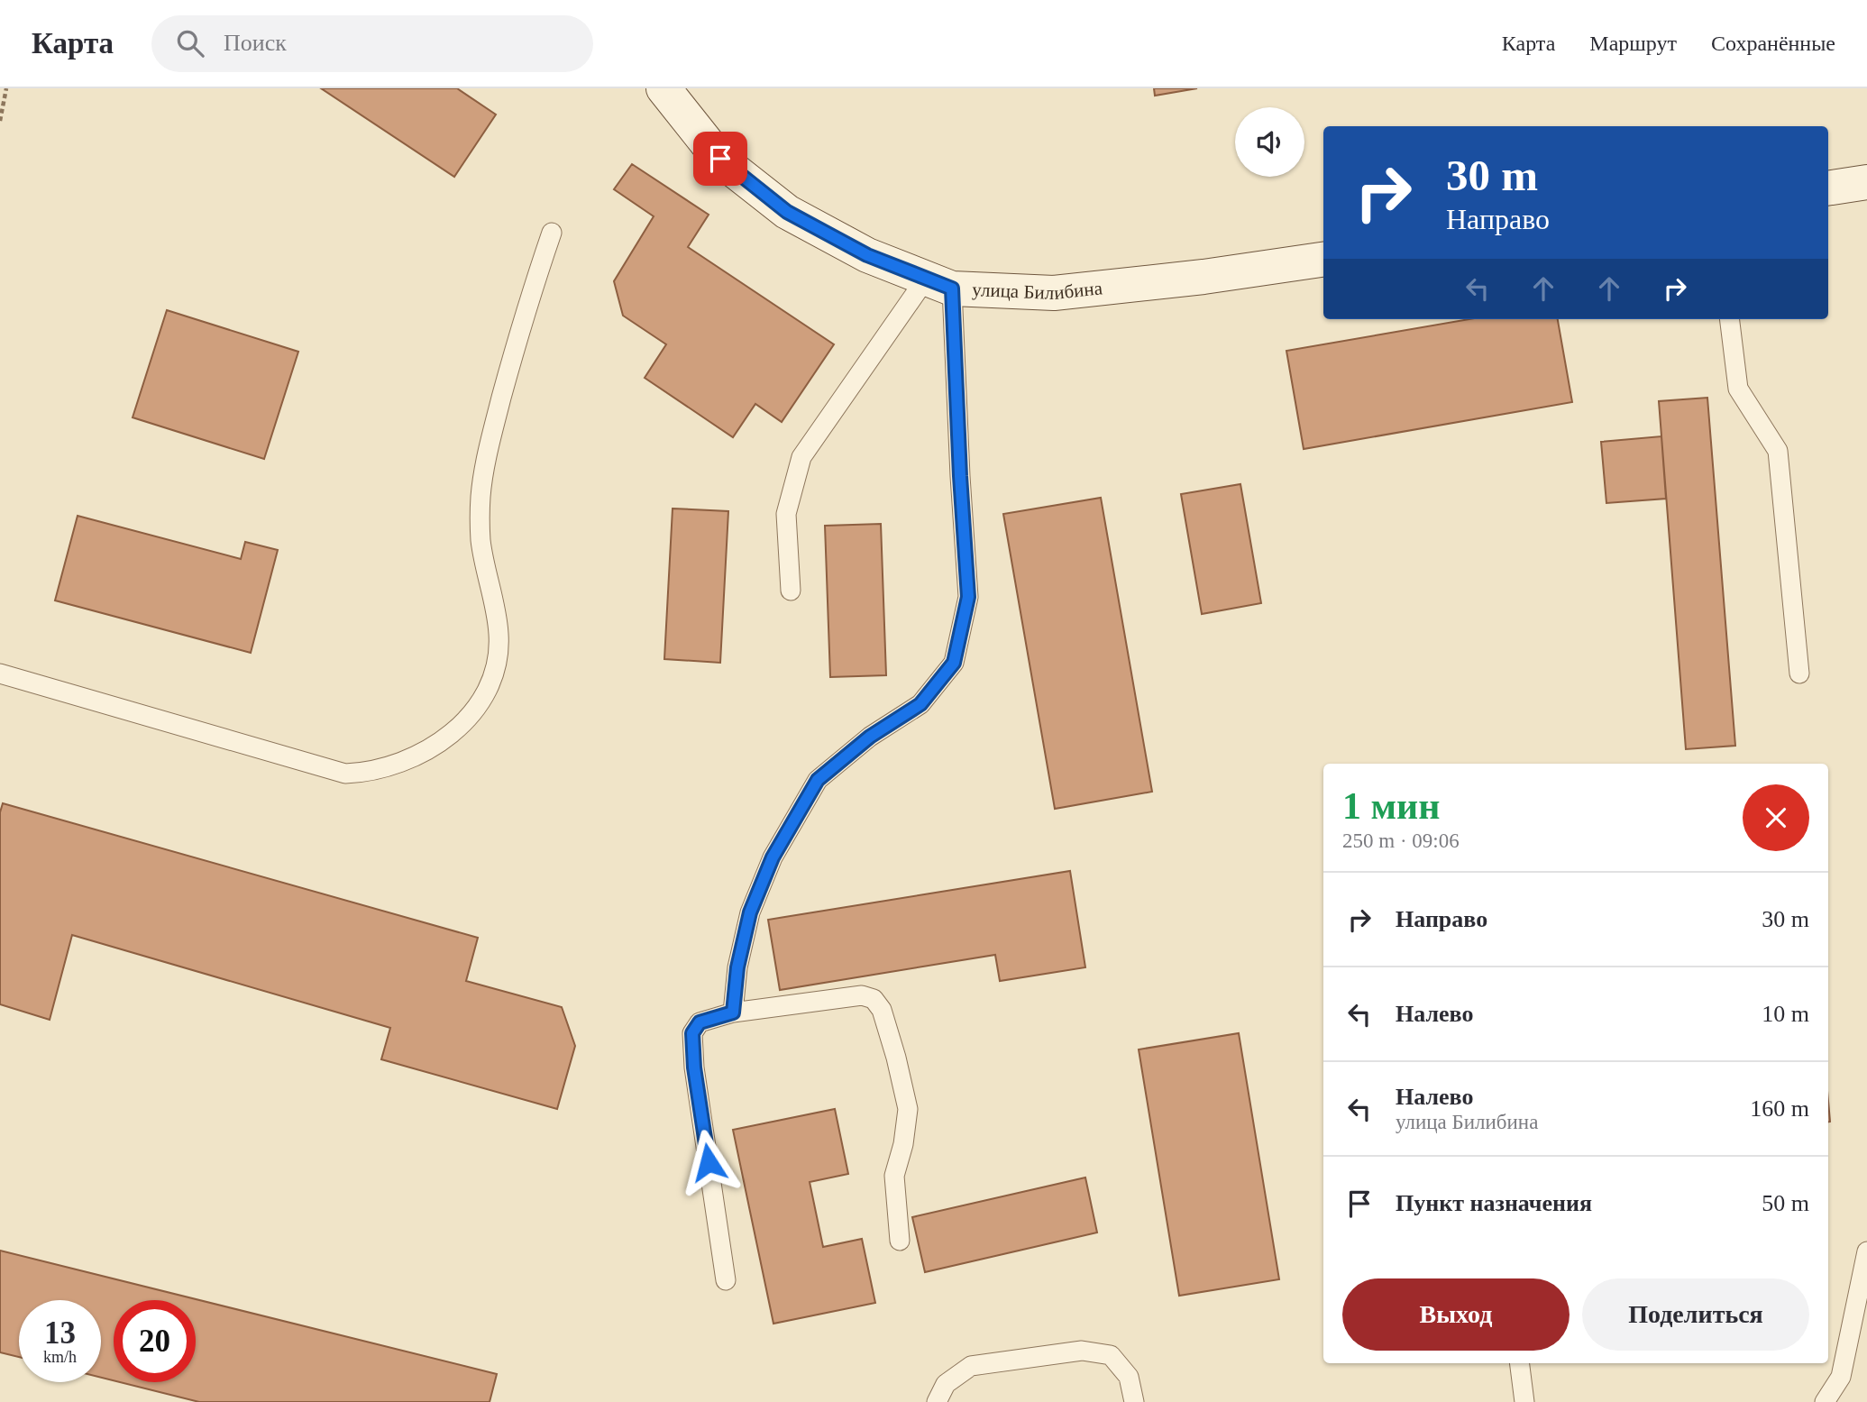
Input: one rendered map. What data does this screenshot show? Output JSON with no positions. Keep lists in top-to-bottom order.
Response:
{
  "streets": {
    "main road": ["улица Билибина"]
  },
  "page": {
    "header": "Карта",
    "search": "Поиск",
    "nav": ["Карта", "Маршрут", "Сохранённые"],
    "turn": ["30 m", "Направо"],
    "heading": ["1 мин", "250 m · 09:06"],
    "list": [
      {
        "name": "Направо",
        "value": "30 m"
      },
      {
        "name": "Налево",
        "value": "10 m"
      },
      {
        "name": "Налево",
        "note": "улица Билибина",
        "value": "160 m"
      },
      {
        "name": "Пункт назначения",
        "value": "50 m"
      }
    ],
    "buttons": ["Выход", "Поделиться"],
    "speed": "13 km/h",
    "limit": "20"
  }
}
